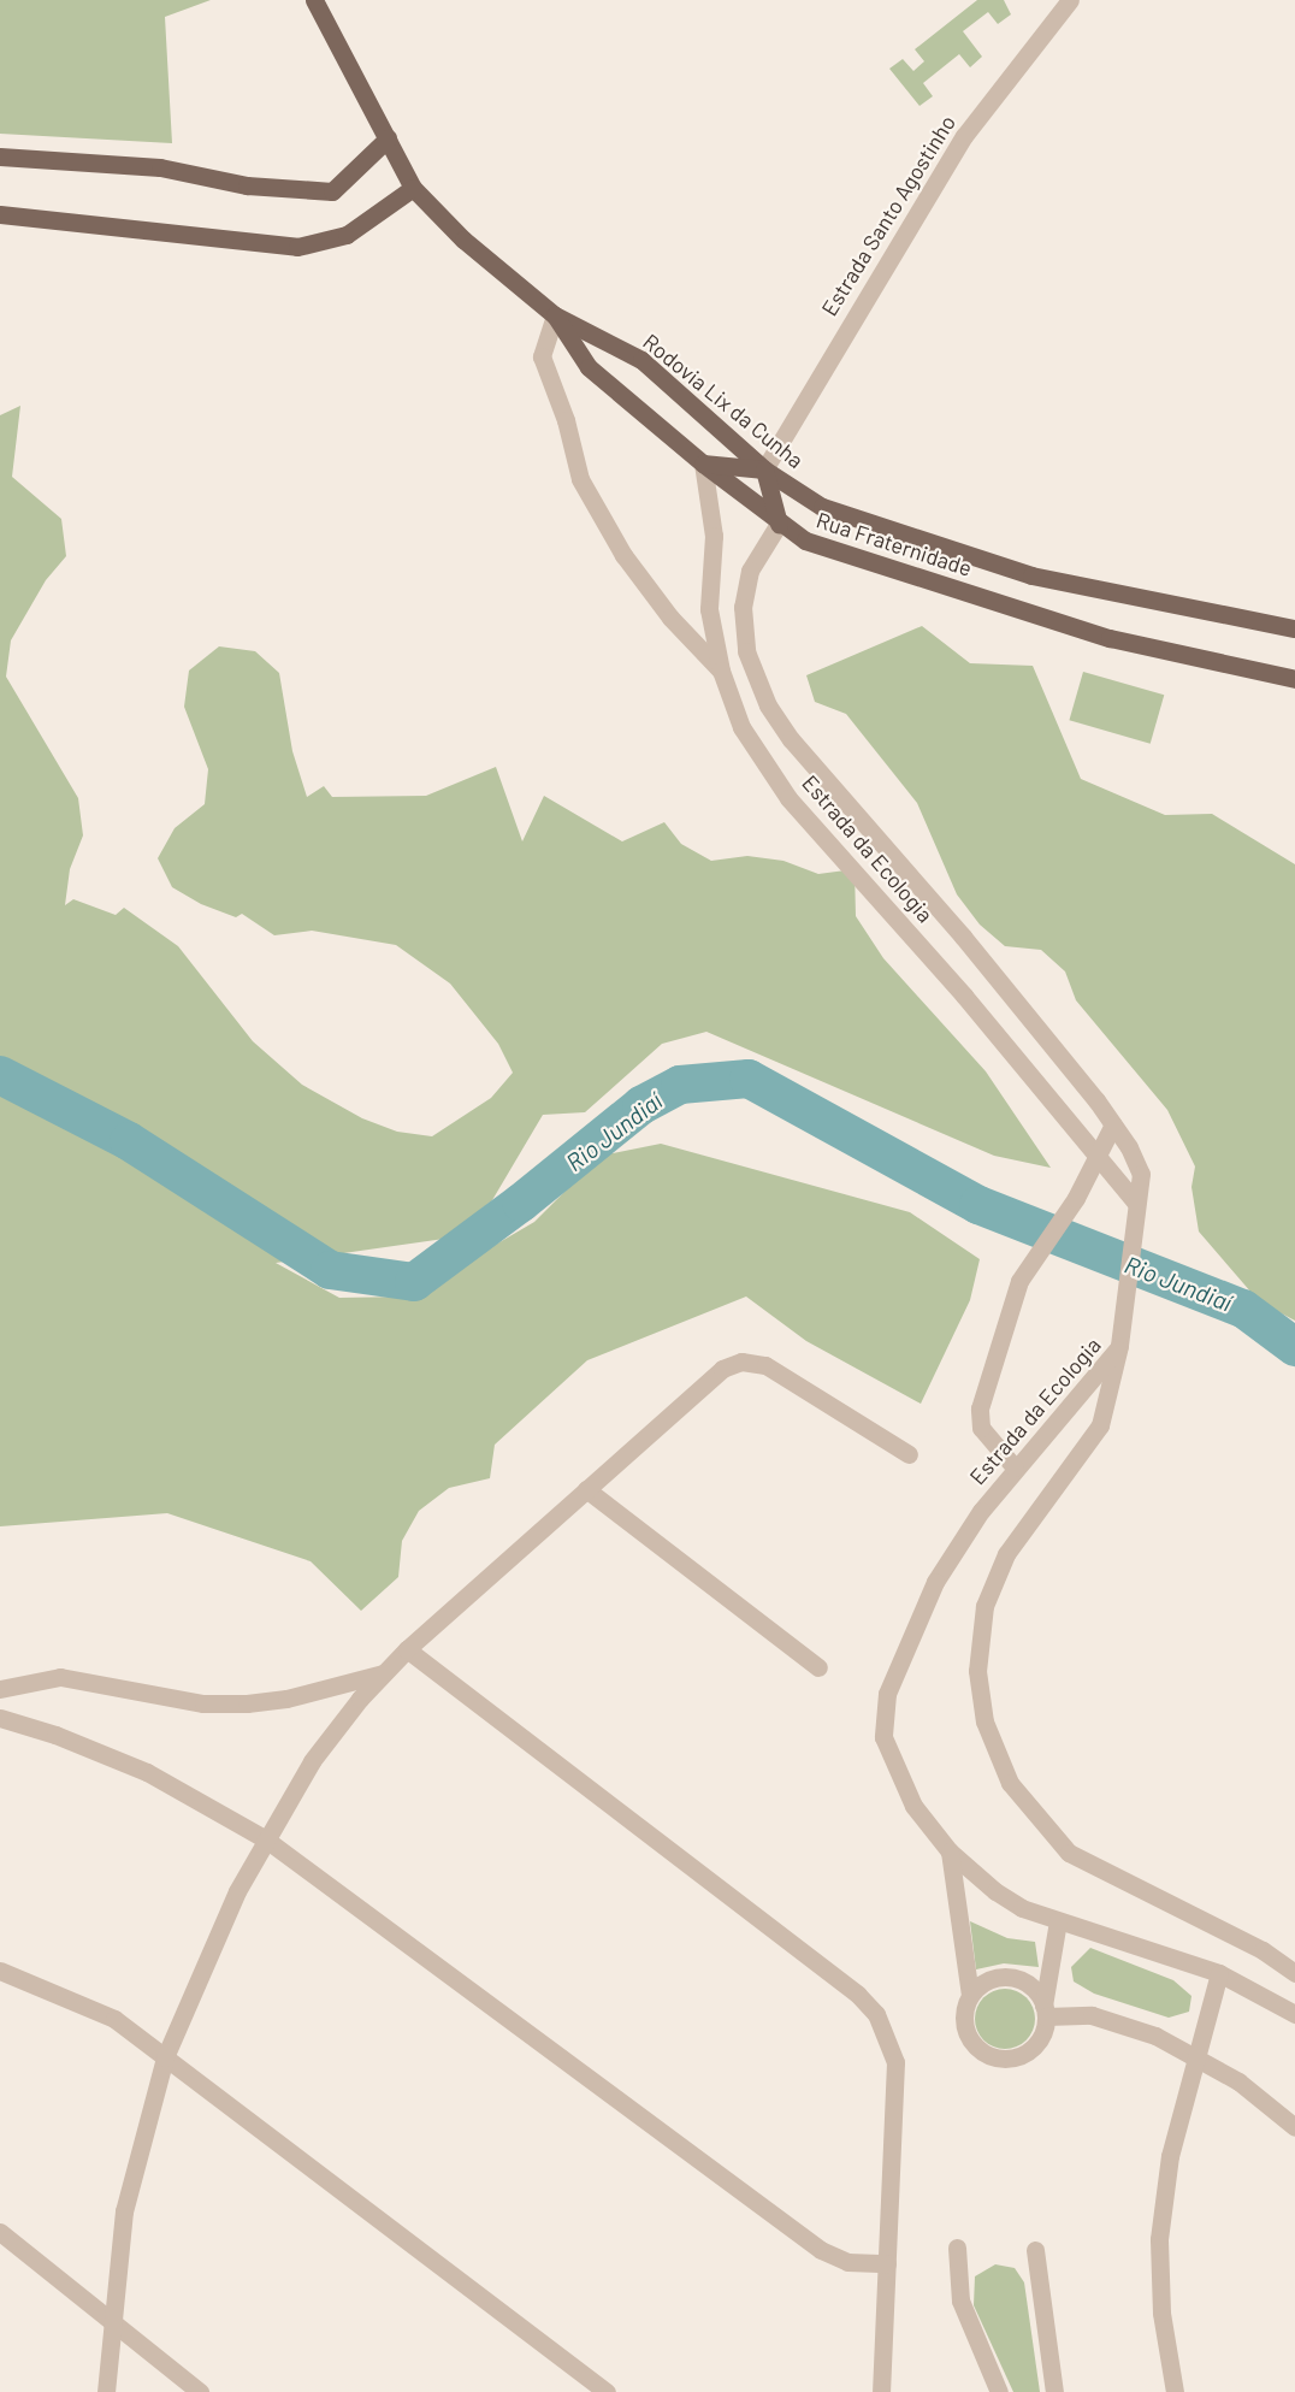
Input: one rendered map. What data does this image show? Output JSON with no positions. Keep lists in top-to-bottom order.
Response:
{
  "streets": {
    "main road": ["Rodovia Lix da Cunha", "Rua Fraternidade"],
    "street": ["Estrada Santo Agostinho", "Estrada da Ecologia"]
  },
  "crossings": [
    ["Estrada Santo Agostinho", "Rodovia Lix da Cunha"],
    ["Rodovia Lix da Cunha", "Rua Fraternidade"],
    ["Rua Fraternidade", "Estrada da Ecologia"]
  ],
  "water": ["Rio Jundiaí"]
}
